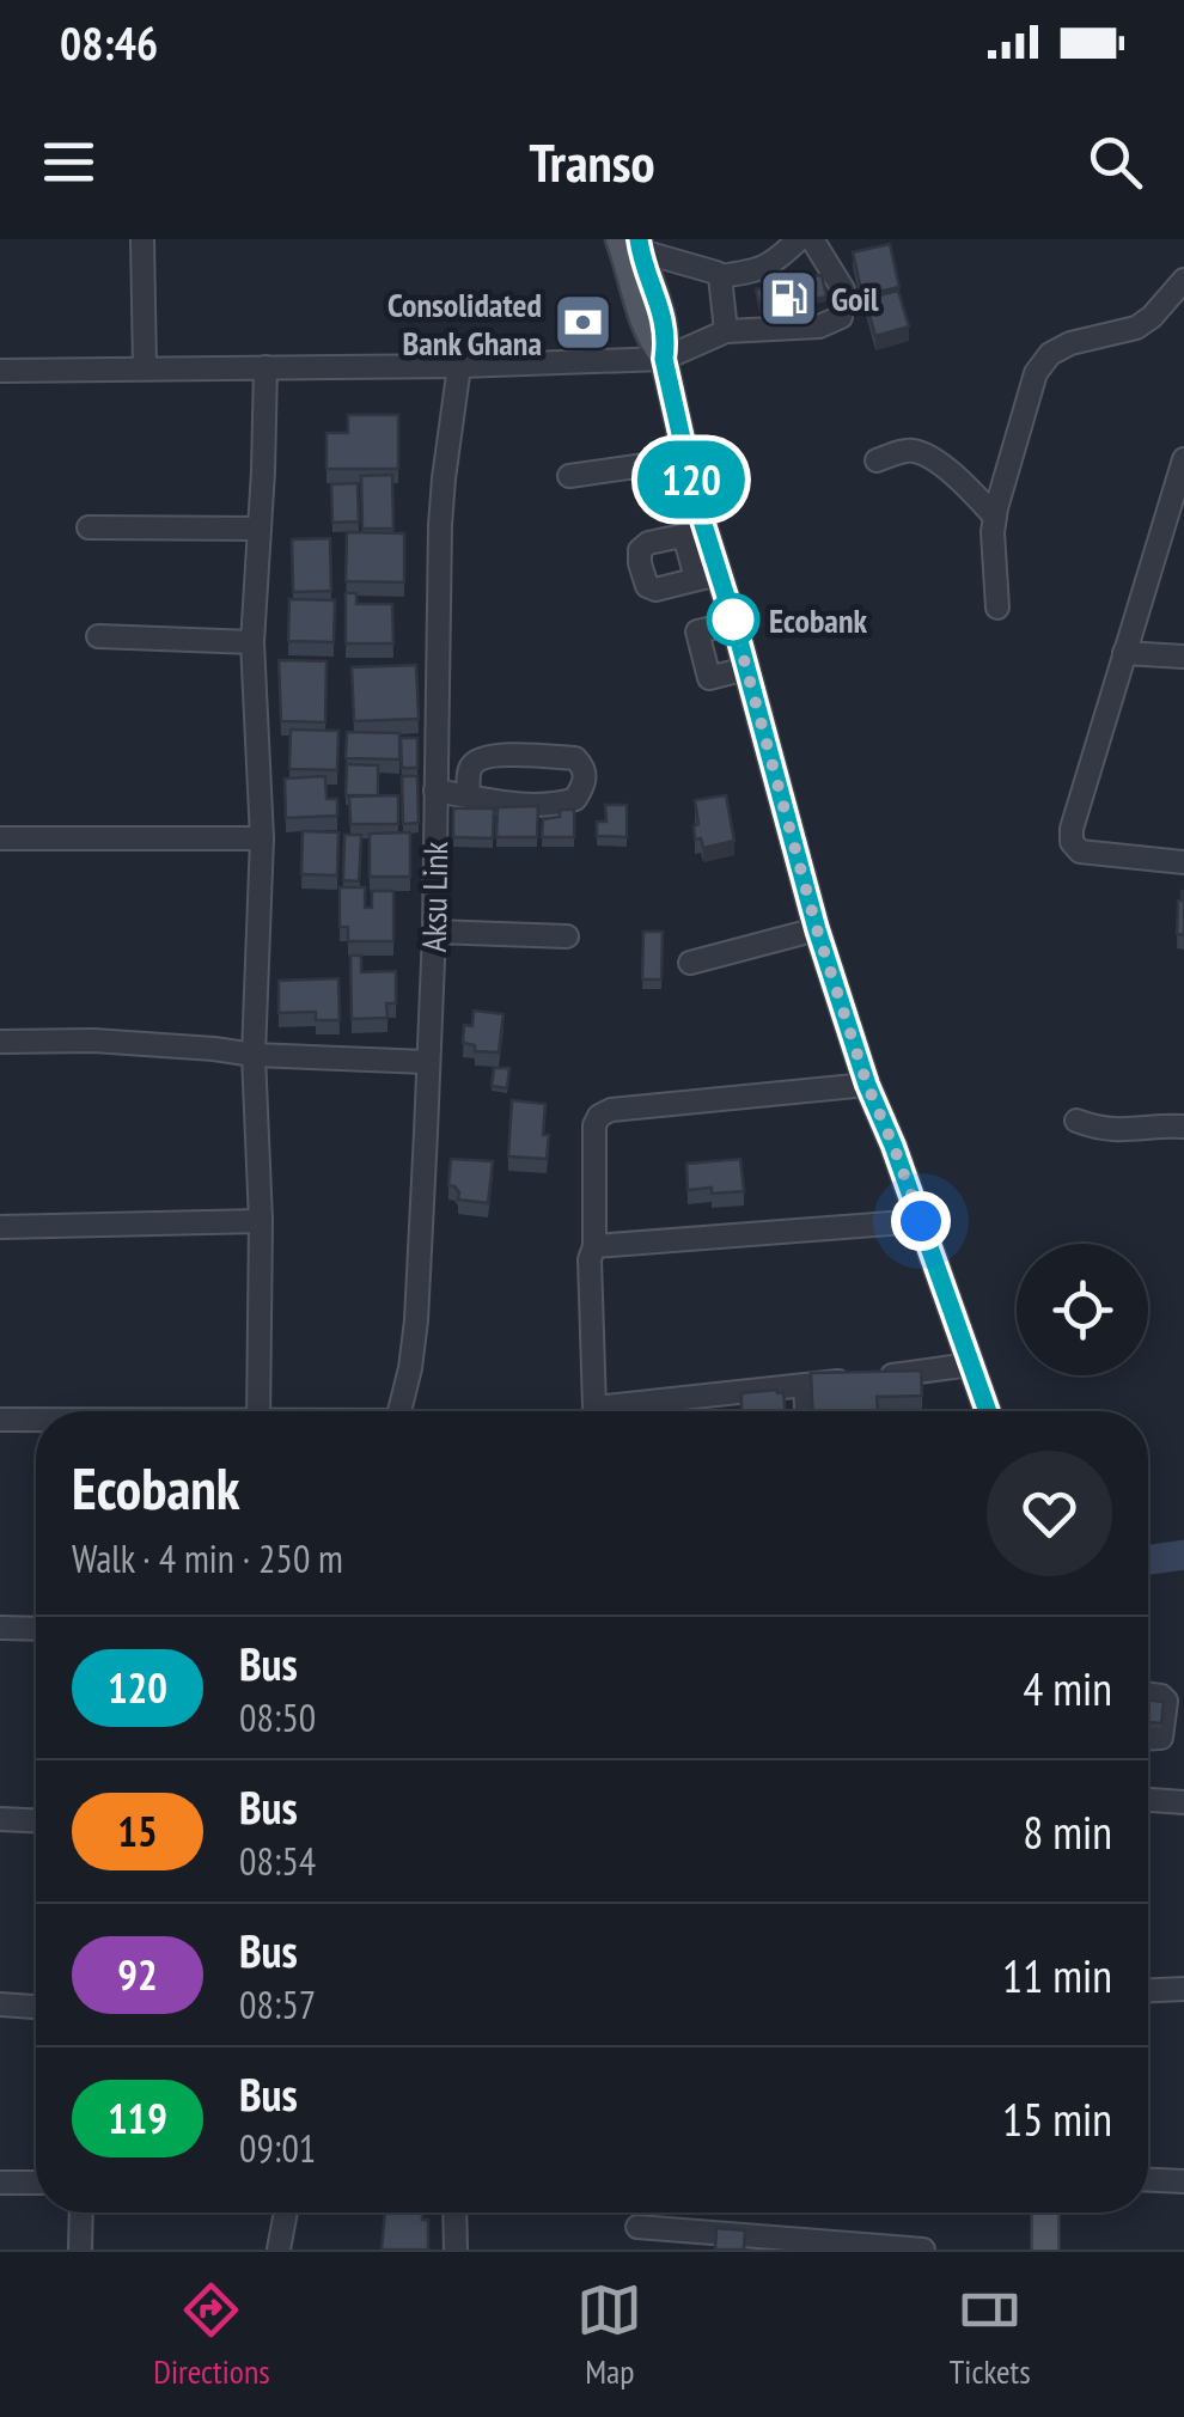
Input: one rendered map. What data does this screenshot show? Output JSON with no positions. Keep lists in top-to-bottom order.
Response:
{
  "streets": {
    "street": ["Aksu Link"]
  },
  "places": {
    "fuel station": ["Goil"],
    "bank": ["Consolidated Bank Ghana"],
    "other": ["Ecobank"]
  },
  "lines": ["bus line 120"],
  "page": {
    "status": "08:46",
    "header": "Transo",
    "on_map": "120",
    "heading": ["Ecobank", "Walk · 4 min · 250 m"],
    "list": [
      {
        "mark": "120",
        "name": "Bus",
        "note": "08:50",
        "value": "4 min"
      },
      {
        "mark": "15",
        "name": "Bus",
        "note": "08:54",
        "value": "8 min"
      },
      {
        "mark": "92",
        "name": "Bus",
        "note": "08:57",
        "value": "11 min"
      },
      {
        "mark": "119",
        "name": "Bus",
        "note": "09:01",
        "value": "15 min"
      }
    ],
    "tabs": ["Directions", "Map", "Tickets"]
  }
}
